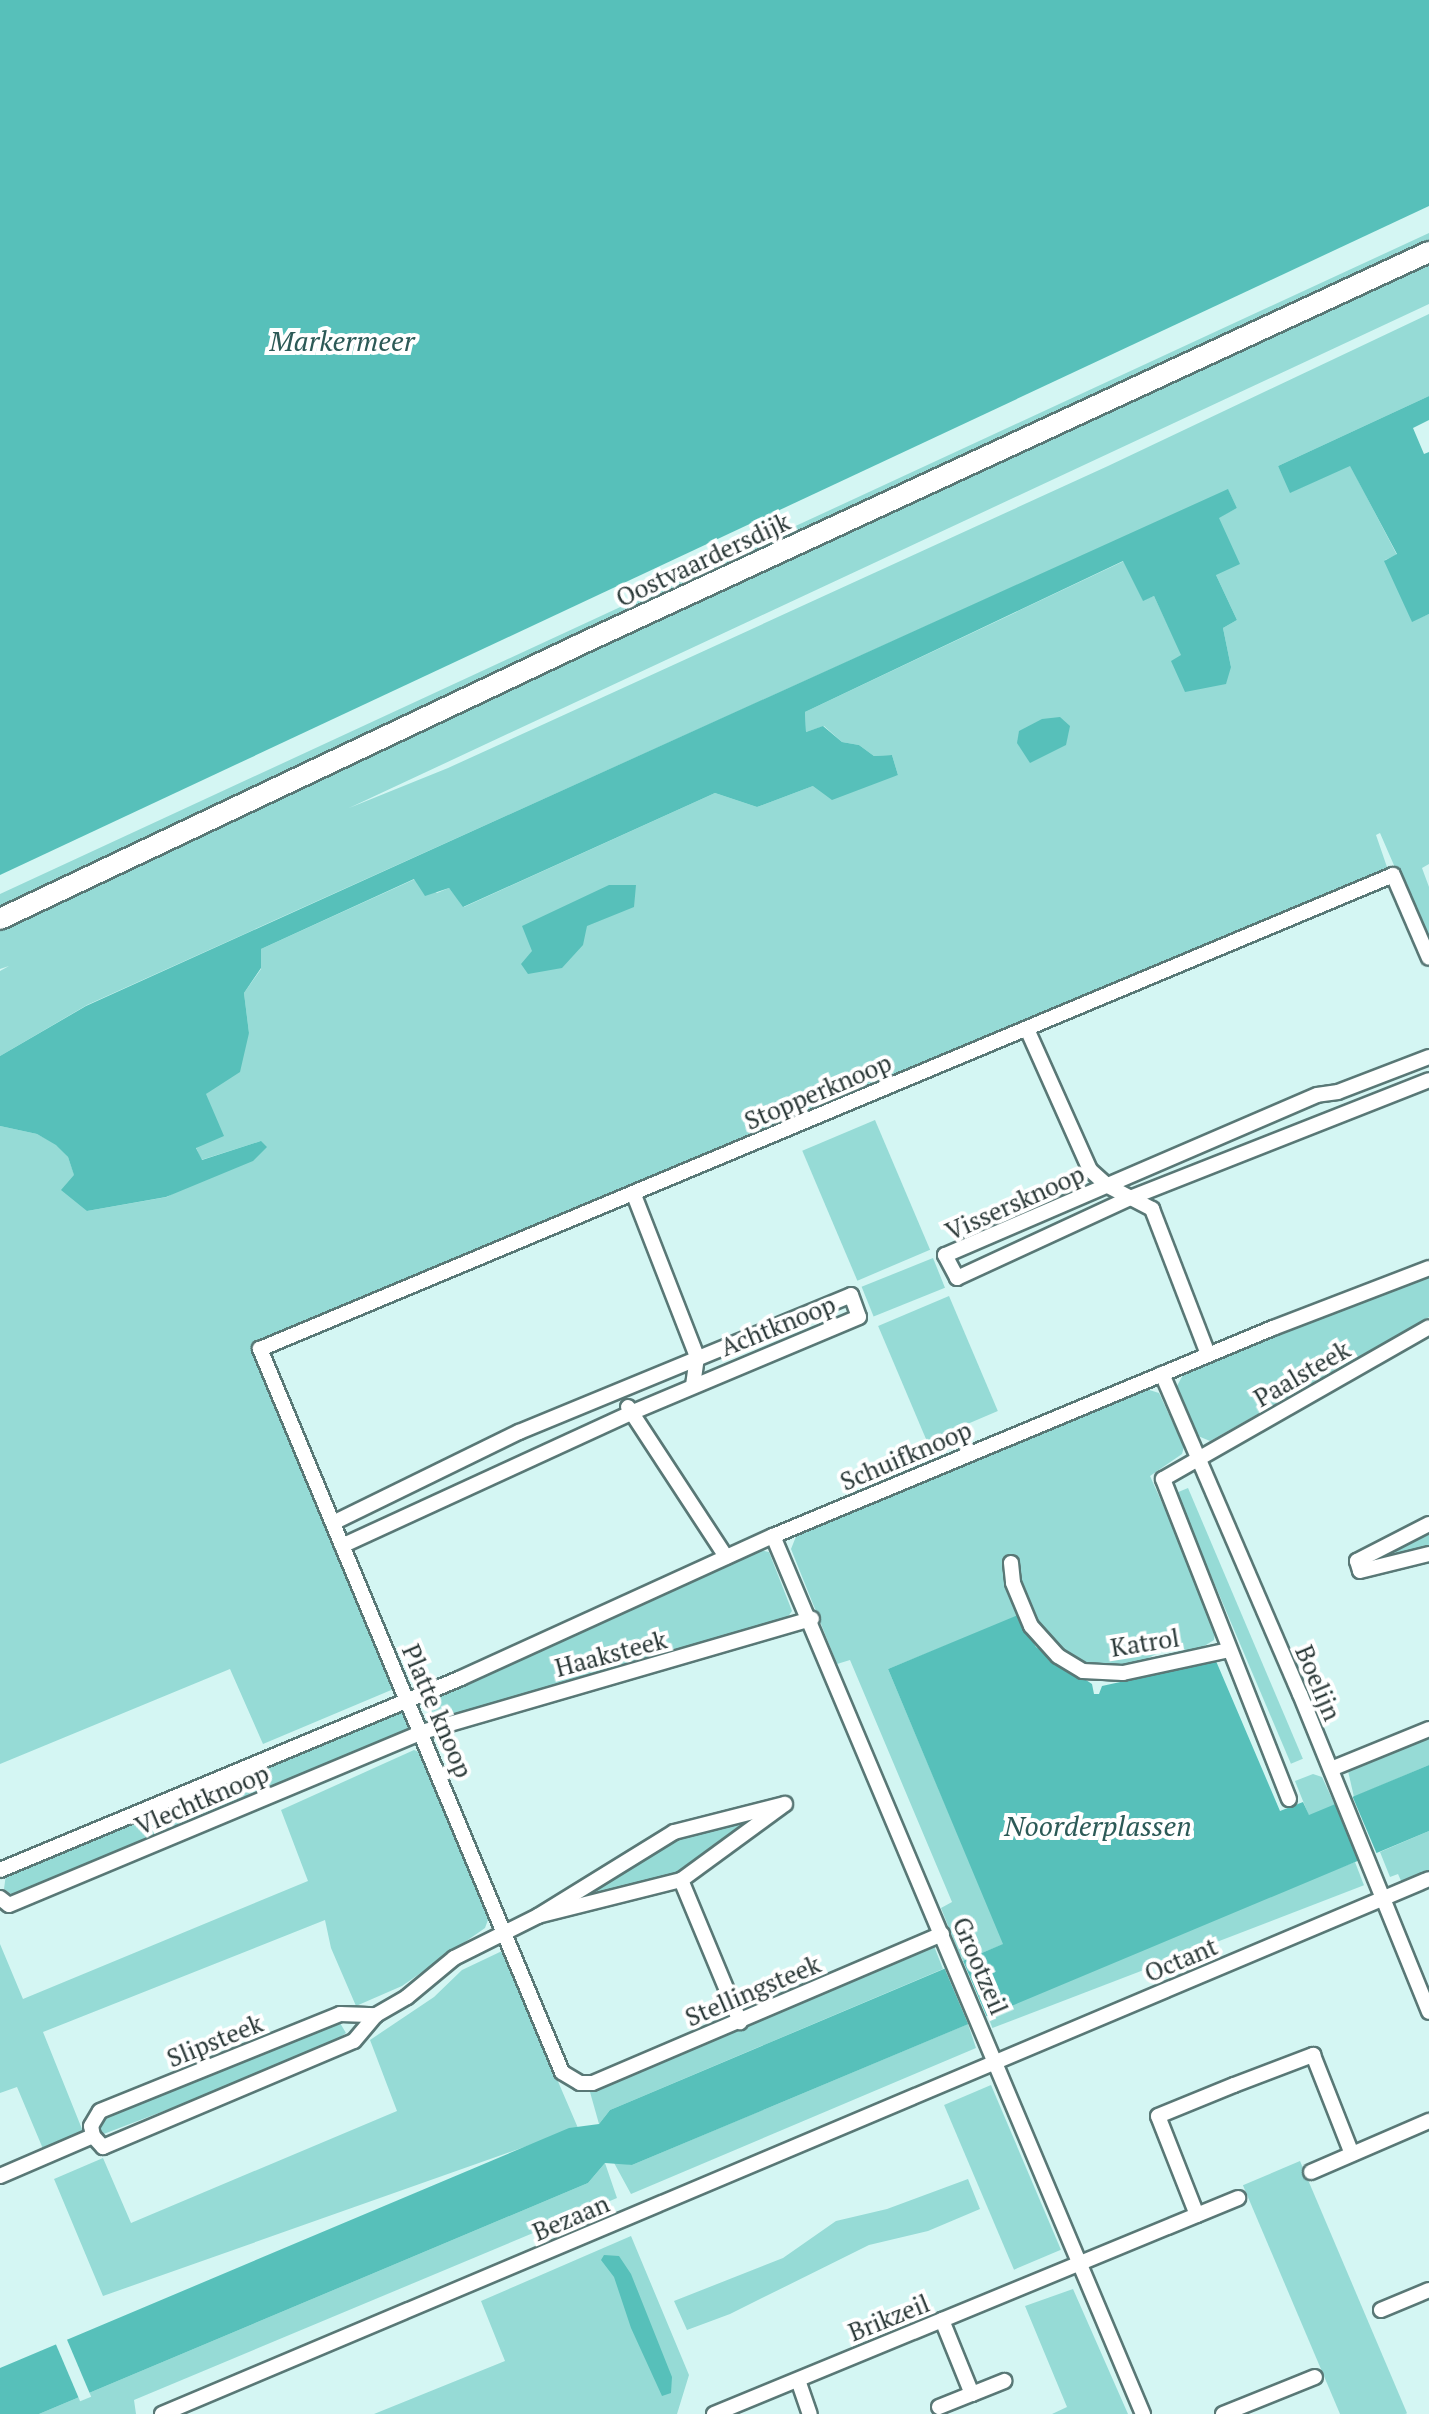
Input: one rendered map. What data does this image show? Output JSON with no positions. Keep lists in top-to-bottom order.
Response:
{
  "streets": {
    "main road": ["Oostvaardersdijk"],
    "street": [
      "Stopperknoop",
      "Vissersknoop",
      "Achtknoop",
      "Paalsteek",
      "Schuifknoop",
      "Katrol",
      "Haaksteek",
      "Boelijn",
      "Platte knoop",
      "Vlechtknoop",
      "Octant",
      "Grootzeil",
      "Stellingsteek",
      "Slipsteek",
      "Bezaan",
      "Brikzeil"
    ]
  },
  "crossings": [
    ["Stopperknoop", "Platte knoop"],
    ["Achtknoop", "Platte knoop"],
    ["Paalsteek", "Boelijn"],
    ["Schuifknoop", "Boelijn"],
    ["Schuifknoop", "Platte knoop"],
    ["Schuifknoop", "Vlechtknoop"],
    ["Schuifknoop", "Grootzeil"],
    ["Haaksteek", "Platte knoop"],
    ["Haaksteek", "Vlechtknoop"],
    ["Haaksteek", "Grootzeil"],
    ["Boelijn", "Octant"],
    ["Platte knoop", "Vlechtknoop"],
    ["Platte knoop", "Stellingsteek"],
    ["Platte knoop", "Slipsteek"],
    ["Octant", "Grootzeil"],
    ["Octant", "Bezaan"],
    ["Grootzeil", "Stellingsteek"],
    ["Grootzeil", "Bezaan"],
    ["Grootzeil", "Brikzeil"]
  ],
  "water": ["Markermeer", "Noorderplassen"]
}
